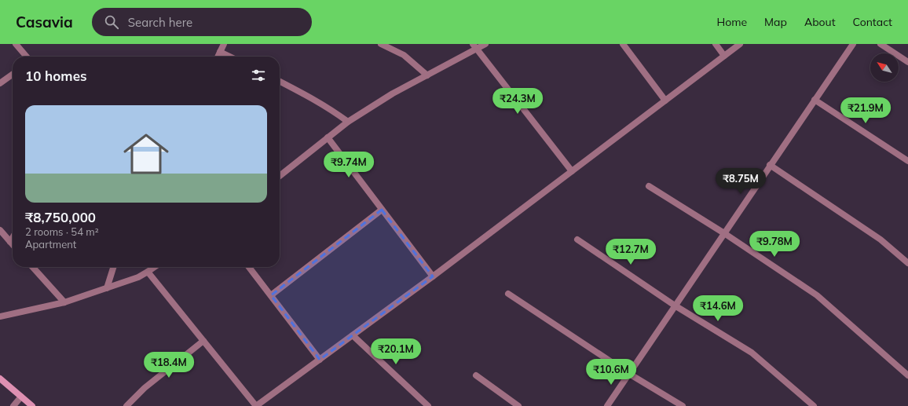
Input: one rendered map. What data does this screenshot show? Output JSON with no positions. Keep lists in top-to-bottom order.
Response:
{
  "north": "top left",
  "page": {
    "header": "Casavia",
    "search": "Search here",
    "nav": [
      "Home",
      "Map",
      "About",
      "Contact"
    ],
    "heading": "10 homes",
    "price": [
      "₹24.3M",
      "₹21.9M",
      "₹9.74M",
      "₹8.75M",
      "₹9.78M",
      "₹12.7M",
      "₹14.6M",
      "₹20.1M",
      "₹18.4M",
      "₹10.6M"
    ],
    "list": [
      {
        "name": "₹8,750,000",
        "note": "2 rooms · 54 m² · Apartment"
      }
    ]
  }
}
